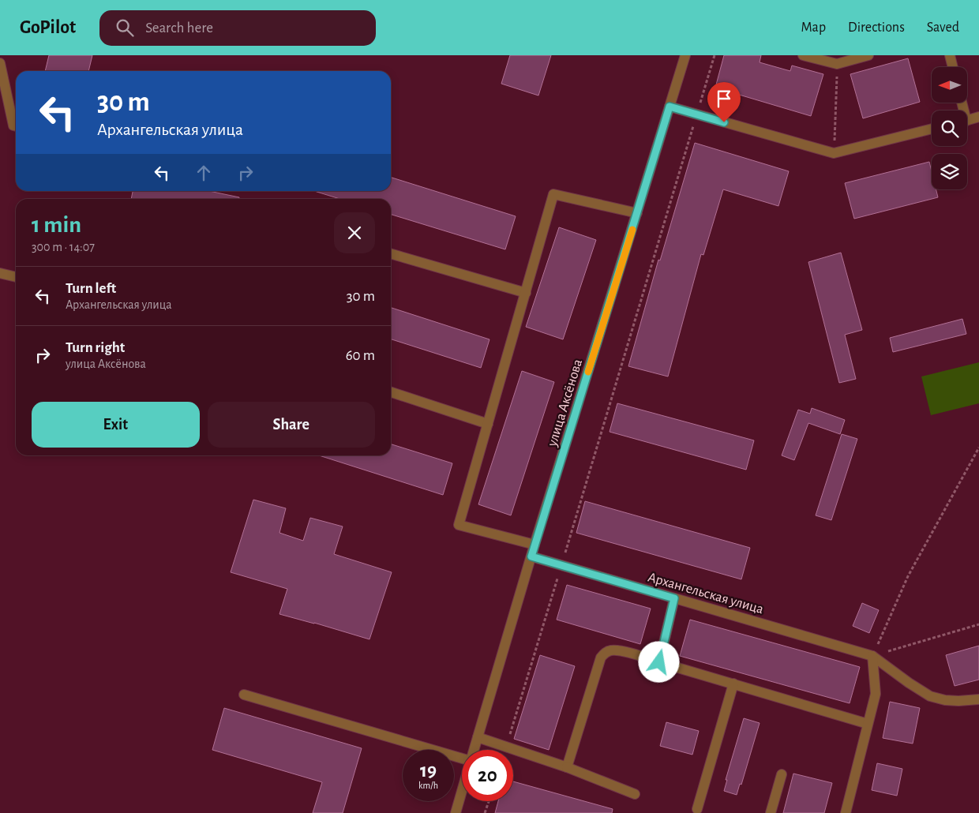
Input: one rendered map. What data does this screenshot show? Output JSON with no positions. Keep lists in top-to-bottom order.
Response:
{
  "streets": {
    "street": ["улица Аксёнова", "Архангельская улица"]
  },
  "crossings": [
    ["улица Аксёнова", "Архангельская улица"]
  ],
  "north": "left",
  "page": {
    "header": "GoPilot",
    "search": "Search here",
    "nav": ["Map", "Directions", "Saved"],
    "turn": ["30 m", "Архангельская улица"],
    "heading": ["1 min", "300 m · 14:07"],
    "list": [
      {
        "name": "Turn left",
        "note": "Архангельская улица",
        "value": "30 m"
      },
      {
        "name": "Turn right",
        "note": "улица Аксёнова",
        "value": "60 m"
      }
    ],
    "buttons": ["Exit", "Share"],
    "speed": "19 km/h",
    "limit": "20"
  }
}
